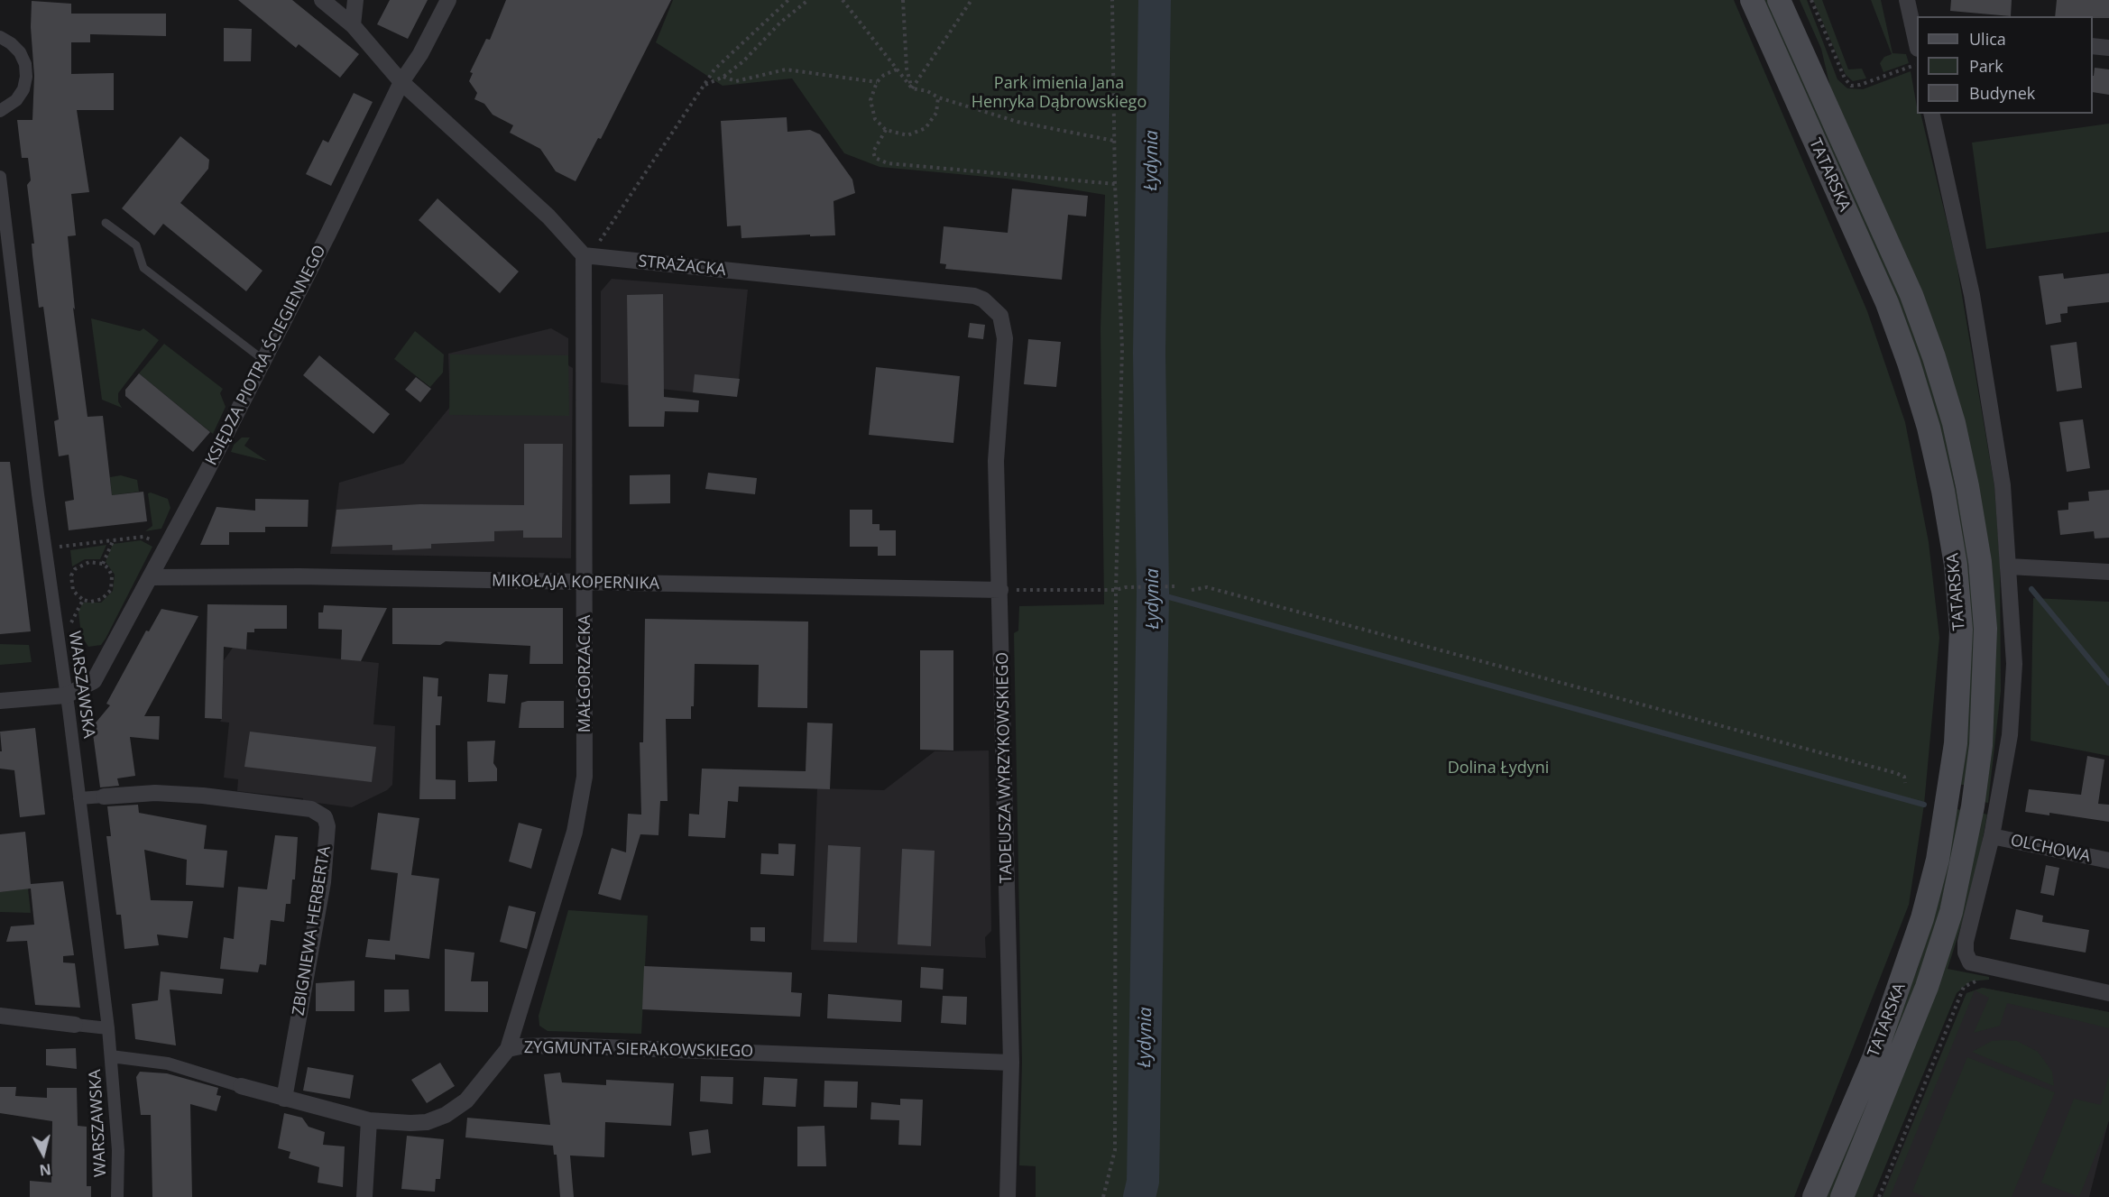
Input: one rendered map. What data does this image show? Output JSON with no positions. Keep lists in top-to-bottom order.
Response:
{
  "streets": {
    "main road": ["TATARSKA"],
    "street": [
      "STRAŻACKA",
      "KSIĘDZA PIOTRA ŚCIEGIENNEGO",
      "MIKOŁAJA KOPERNIKA",
      "MAŁGORZACKA",
      "WARSZAWSKA",
      "TADEUSZA WYRZYKOWSKIEGO",
      "OLCHOWA",
      "ZBIGNIEWA HERBERTA",
      "ZYGMUNTA SIERAKOWSKIEGO"
    ]
  },
  "crossings": [
    ["STRAŻACKA", "MAŁGORZACKA"],
    ["STRAŻACKA", "TADEUSZA WYRZYKOWSKIEGO"],
    ["KSIĘDZA PIOTRA ŚCIEGIENNEGO", "MIKOŁAJA KOPERNIKA"],
    ["KSIĘDZA PIOTRA ŚCIEGIENNEGO", "WARSZAWSKA"],
    ["MIKOŁAJA KOPERNIKA", "MAŁGORZACKA"],
    ["MIKOŁAJA KOPERNIKA", "TADEUSZA WYRZYKOWSKIEGO"],
    ["MAŁGORZACKA", "ZYGMUNTA SIERAKOWSKIEGO"],
    ["WARSZAWSKA", "ZBIGNIEWA HERBERTA"],
    ["WARSZAWSKA", "ZYGMUNTA SIERAKOWSKIEGO"],
    ["TADEUSZA WYRZYKOWSKIEGO", "ZYGMUNTA SIERAKOWSKIEGO"],
    ["ZBIGNIEWA HERBERTA", "ZYGMUNTA SIERAKOWSKIEGO"]
  ],
  "water": ["Łydynia"],
  "parks": ["Park imienia Jana Henryka Dąbrowskiego", "Dolina Łydyni"],
  "legend": ["Ulica", "Park", "Budynek"],
  "north": "bottom"
}
